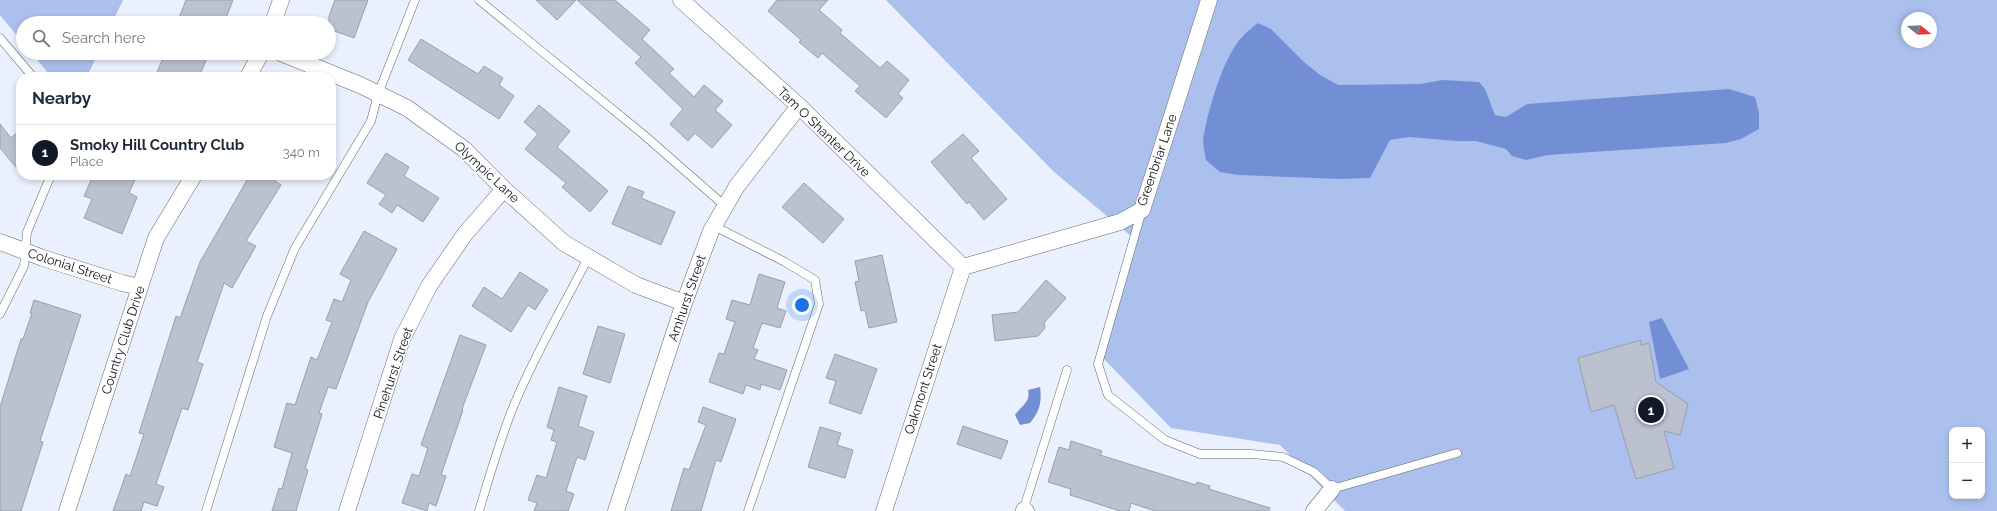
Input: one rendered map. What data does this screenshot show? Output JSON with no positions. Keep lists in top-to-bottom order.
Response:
{
  "streets": {
    "street": [
      "Tam O Shanter Drive",
      "Greenbriar Lane",
      "Olympic Lane",
      "Colonial Street",
      "Amhurst Street",
      "Country Club Drive",
      "Pinehurst Street",
      "Oakmont Street"
    ]
  },
  "crossings": [
    ["Tam O Shanter Drive", "Greenbriar Lane"],
    ["Tam O Shanter Drive", "Amhurst Street"],
    ["Tam O Shanter Drive", "Oakmont Street"],
    ["Greenbriar Lane", "Oakmont Street"],
    ["Olympic Lane", "Amhurst Street"],
    ["Olympic Lane", "Pinehurst Street"],
    ["Colonial Street", "Country Club Drive"]
  ],
  "north": "right",
  "page": {
    "search": "Search here",
    "heading": "Nearby",
    "list": [
      {
        "mark": "1",
        "name": "Smoky Hill Country Club",
        "note": "Place",
        "value": "340 m"
      }
    ],
    "pins": "1",
    "map_buttons": ["+", "−"]
  }
}
